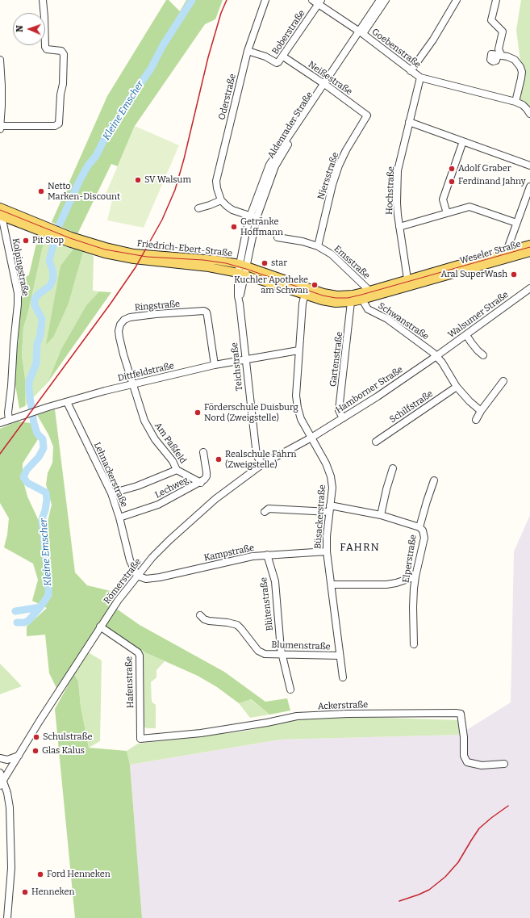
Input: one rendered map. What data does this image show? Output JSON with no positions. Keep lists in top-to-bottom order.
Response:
{
  "streets": {
    "main road": ["Friedrich-Ebert-Straße", "Weseler Straße"],
    "street": [
      "Boberstraße",
      "Goebenstraße",
      "Neißestraße",
      "Oderstraße",
      "Aldenrader Straße",
      "Niersstraße",
      "Hochstraße",
      "Emsstraße",
      "Kolpingstraße",
      "Ringstraße",
      "Walsumer Straße",
      "Schwanstraße",
      "Gartenstraße",
      "Teichstraße",
      "Dittfeldstraße",
      "Hamborner Straße",
      "Schilfstraße",
      "Am Paßfeld",
      "Lehnackerstraße",
      "Lechweg",
      "Büsackerstraße",
      "Kampstraße",
      "Elperstraße",
      "Römerstraße",
      "Blütenstraße",
      "Blumenstraße",
      "Hafenstraße",
      "Ackerstraße"
    ]
  },
  "crossings": [
    ["Boberstraße", "Goebenstraße"],
    ["Boberstraße", "Neißestraße"],
    ["Boberstraße", "Oderstraße"],
    ["Goebenstraße", "Aldenrader Straße"],
    ["Goebenstraße", "Hochstraße"],
    ["Neißestraße", "Aldenrader Straße"],
    ["Neißestraße", "Niersstraße"],
    ["Aldenrader Straße", "Friedrich-Ebert-Straße"],
    ["Aldenrader Straße", "Teichstraße"],
    ["Niersstraße", "Emsstraße"],
    ["Hochstraße", "Weseler Straße"],
    ["Friedrich-Ebert-Straße", "Weseler Straße"],
    ["Friedrich-Ebert-Straße", "Emsstraße"],
    ["Friedrich-Ebert-Straße", "Kolpingstraße"],
    ["Friedrich-Ebert-Straße", "Schwanstraße"],
    ["Friedrich-Ebert-Straße", "Gartenstraße"],
    ["Friedrich-Ebert-Straße", "Teichstraße"],
    ["Friedrich-Ebert-Straße", "Büsackerstraße"],
    ["Weseler Straße", "Emsstraße"],
    ["Weseler Straße", "Schwanstraße"],
    ["Kolpingstraße", "Dittfeldstraße"],
    ["Ringstraße", "Dittfeldstraße"],
    ["Ringstraße", "Am Paßfeld"],
    ["Walsumer Straße", "Schwanstraße"],
    ["Walsumer Straße", "Hamborner Straße"],
    ["Schwanstraße", "Hamborner Straße"],
    ["Schwanstraße", "Schilfstraße"],
    ["Gartenstraße", "Hamborner Straße"],
    ["Teichstraße", "Dittfeldstraße"],
    ["Teichstraße", "Römerstraße"],
    ["Dittfeldstraße", "Am Paßfeld"],
    ["Dittfeldstraße", "Lehnackerstraße"],
    ["Dittfeldstraße", "Büsackerstraße"],
    ["Hamborner Straße", "Büsackerstraße"],
    ["Hamborner Straße", "Römerstraße"],
    ["Am Paßfeld", "Lechweg"],
    ["Lehnackerstraße", "Lechweg"],
    ["Lehnackerstraße", "Kampstraße"],
    ["Lehnackerstraße", "Römerstraße"],
    ["Büsackerstraße", "Kampstraße"],
    ["Büsackerstraße", "Römerstraße"],
    ["Büsackerstraße", "Blumenstraße"],
    ["Kampstraße", "Römerstraße"],
    ["Kampstraße", "Blütenstraße"],
    ["Römerstraße", "Hafenstraße"],
    ["Blütenstraße", "Blumenstraße"],
    ["Hafenstraße", "Ackerstraße"]
  ],
  "districts": ["FAHRN"],
  "water": ["Kleine Emscher"],
  "places": [
    "Adolf Graber",
    "SV Walsum",
    "Ferdinand Jahny",
    "Netto Marken-Discount",
    "Getränke Hoffmann",
    "Pit Stop",
    "star",
    "Aral SuperWash",
    "Kuchler Apotheke am Schwan",
    "Förderschule Duisburg Nord (Zweigstelle)",
    "Realschule Fahrn (Zweigstelle)",
    "Schulstraße",
    "Glas Kalus",
    "Ford Henneken",
    "Henneken"
  ],
  "north": "left"
}
